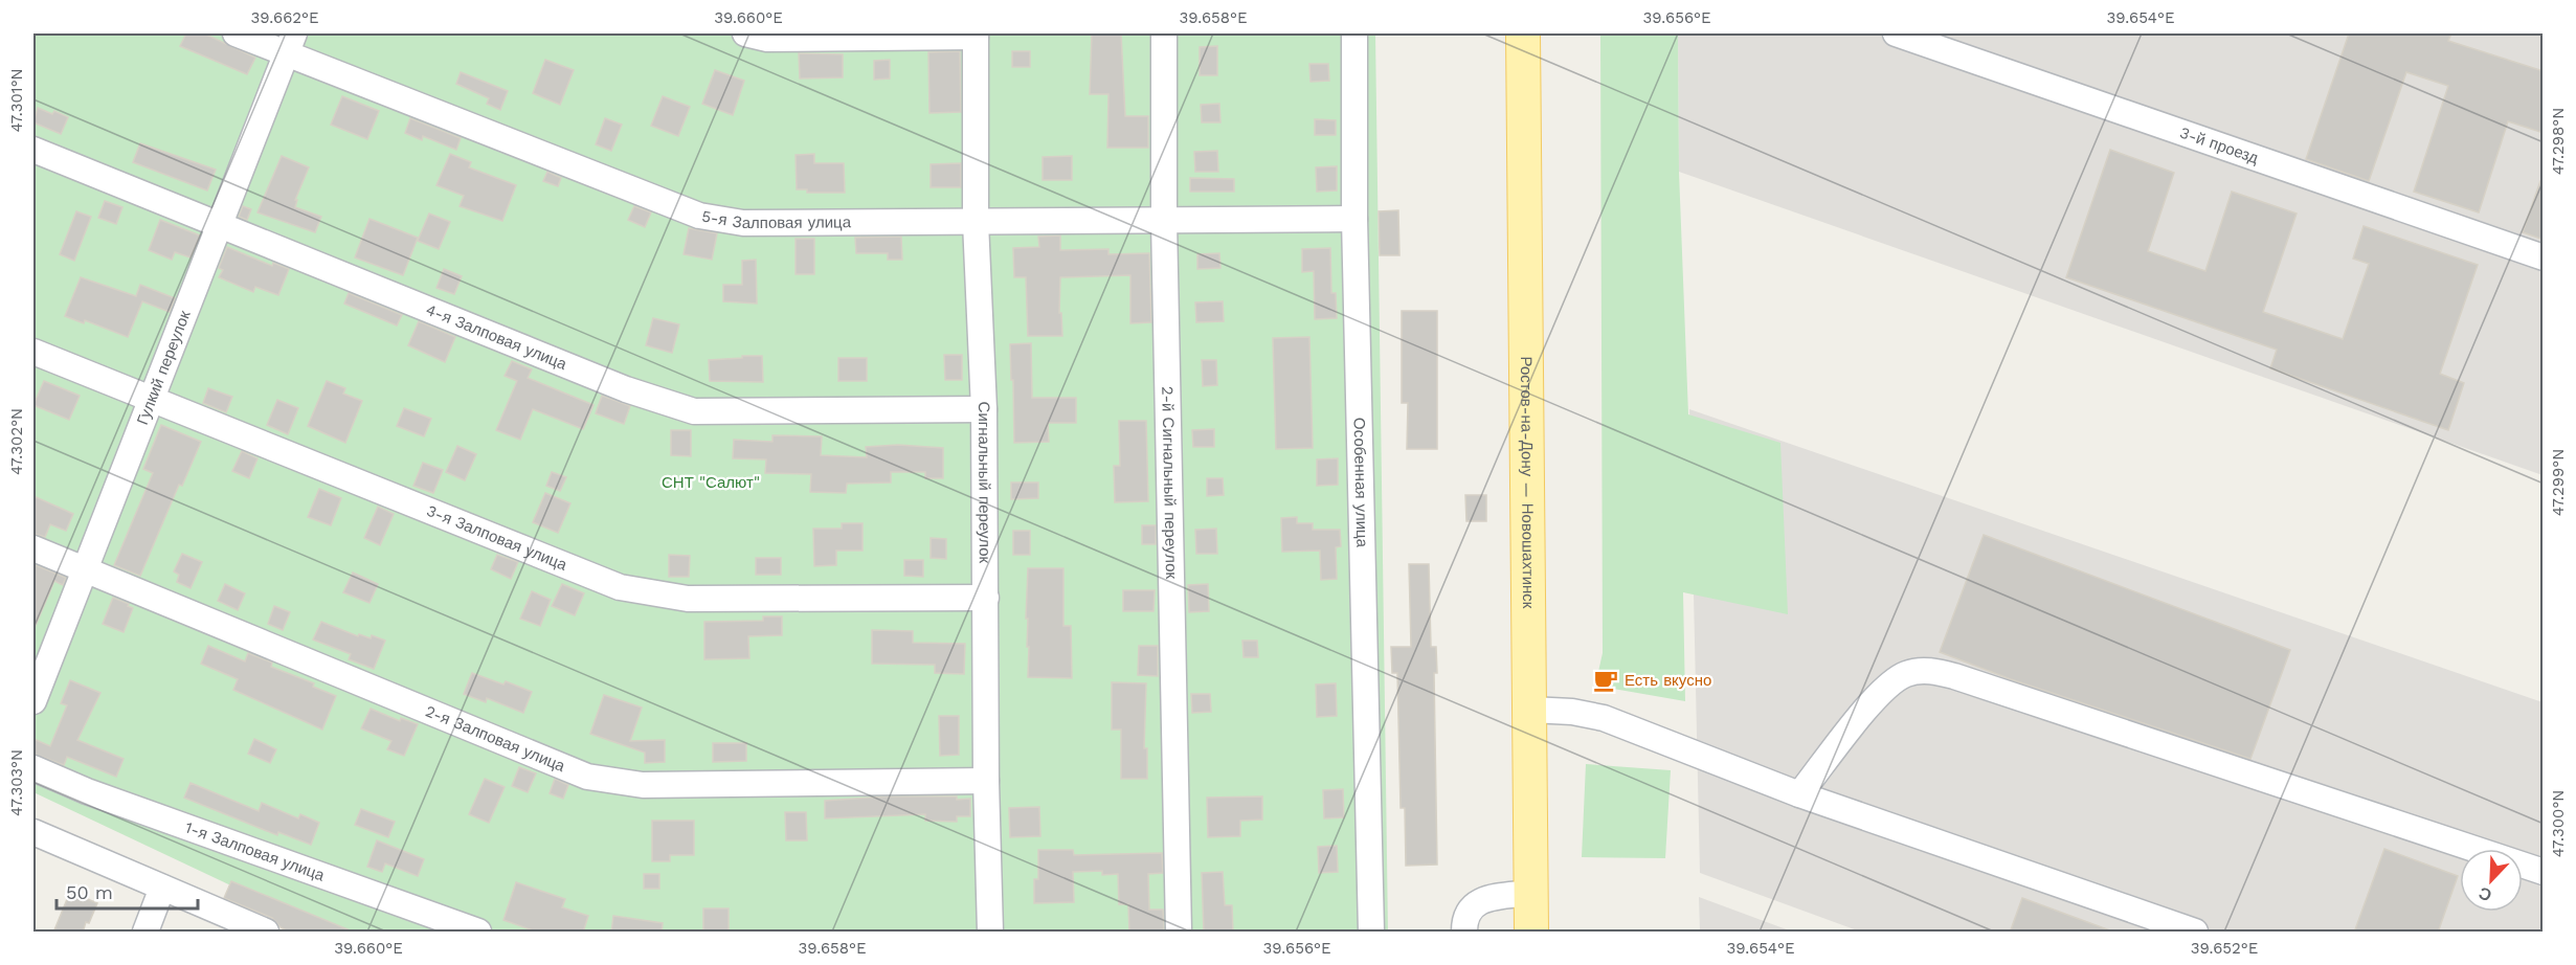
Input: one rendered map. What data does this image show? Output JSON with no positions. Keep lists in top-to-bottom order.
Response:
{
  "streets": {
    "main road": ["Ростов-на-Дону — Новошахтинск"],
    "street": [
      "3-й проезд",
      "5-я Залповая улица",
      "4-я Залповая улица",
      "Гулкий переулок",
      "Сигнальный переулок",
      "2-й Сигнальный переулок",
      "Особенная улица",
      "3-я Залповая улица",
      "2-я Залповая улица",
      "1-я Залповая улица"
    ]
  },
  "crossings": [
    ["5-я Залповая улица", "Гулкий переулок"],
    ["5-я Залповая улица", "Сигнальный переулок"],
    ["5-я Залповая улица", "2-й Сигнальный переулок"],
    ["5-я Залповая улица", "Особенная улица"],
    ["4-я Залповая улица", "Гулкий переулок"],
    ["4-я Залповая улица", "Сигнальный переулок"],
    ["Гулкий переулок", "3-я Залповая улица"],
    ["Гулкий переулок", "2-я Залповая улица"],
    ["Сигнальный переулок", "3-я Залповая улица"],
    ["Сигнальный переулок", "2-я Залповая улица"]
  ],
  "parks": ["СНТ \"Салют\""],
  "places": {
    "cafe": ["Есть вкусно"]
  },
  "scale_bar": "50 m",
  "north": "bottom left",
  "coordinates": [
    "39.662°E",
    "39.660°E",
    "39.658°E",
    "39.656°E",
    "39.654°E",
    "47.301°N",
    "47.298°N",
    "47.302°N",
    "47.299°N",
    "47.303°N",
    "47.300°N",
    "39.652°E"
  ]
}
